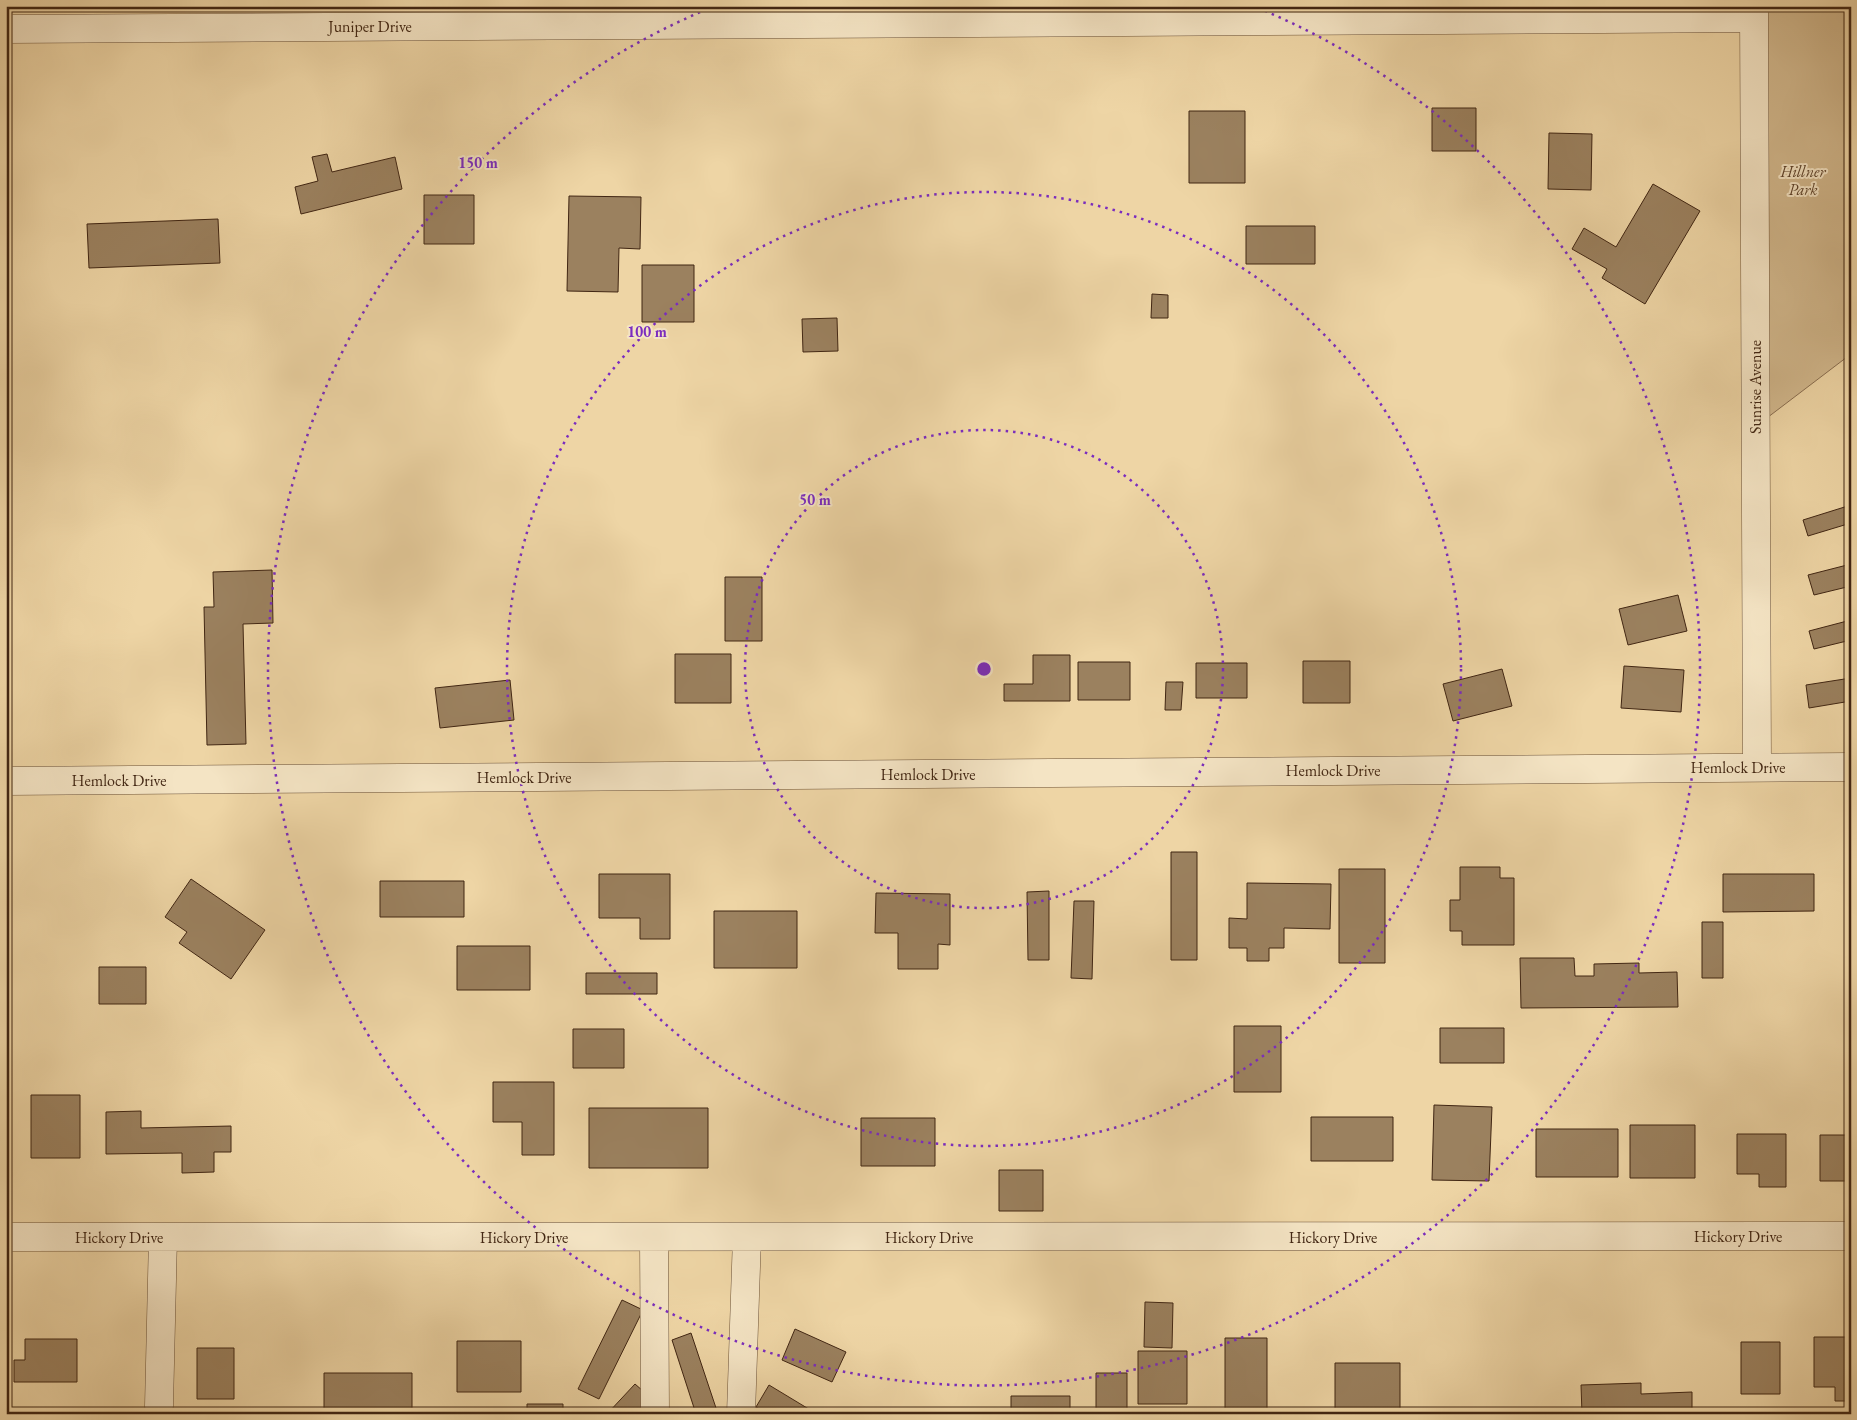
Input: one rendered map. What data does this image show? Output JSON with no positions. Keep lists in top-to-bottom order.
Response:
{
  "streets": {
    "street": [
      "Juniper Drive",
      "Sunrise Avenue",
      "Hemlock Drive",
      "Hickory Drive"
    ]
  },
  "crossings": [
    ["Juniper Drive", "Sunrise Avenue"],
    ["Sunrise Avenue", "Hemlock Drive"]
  ],
  "parks": ["Hillner Park"],
  "rings": ["150 m", "100 m", "50 m"]
}
